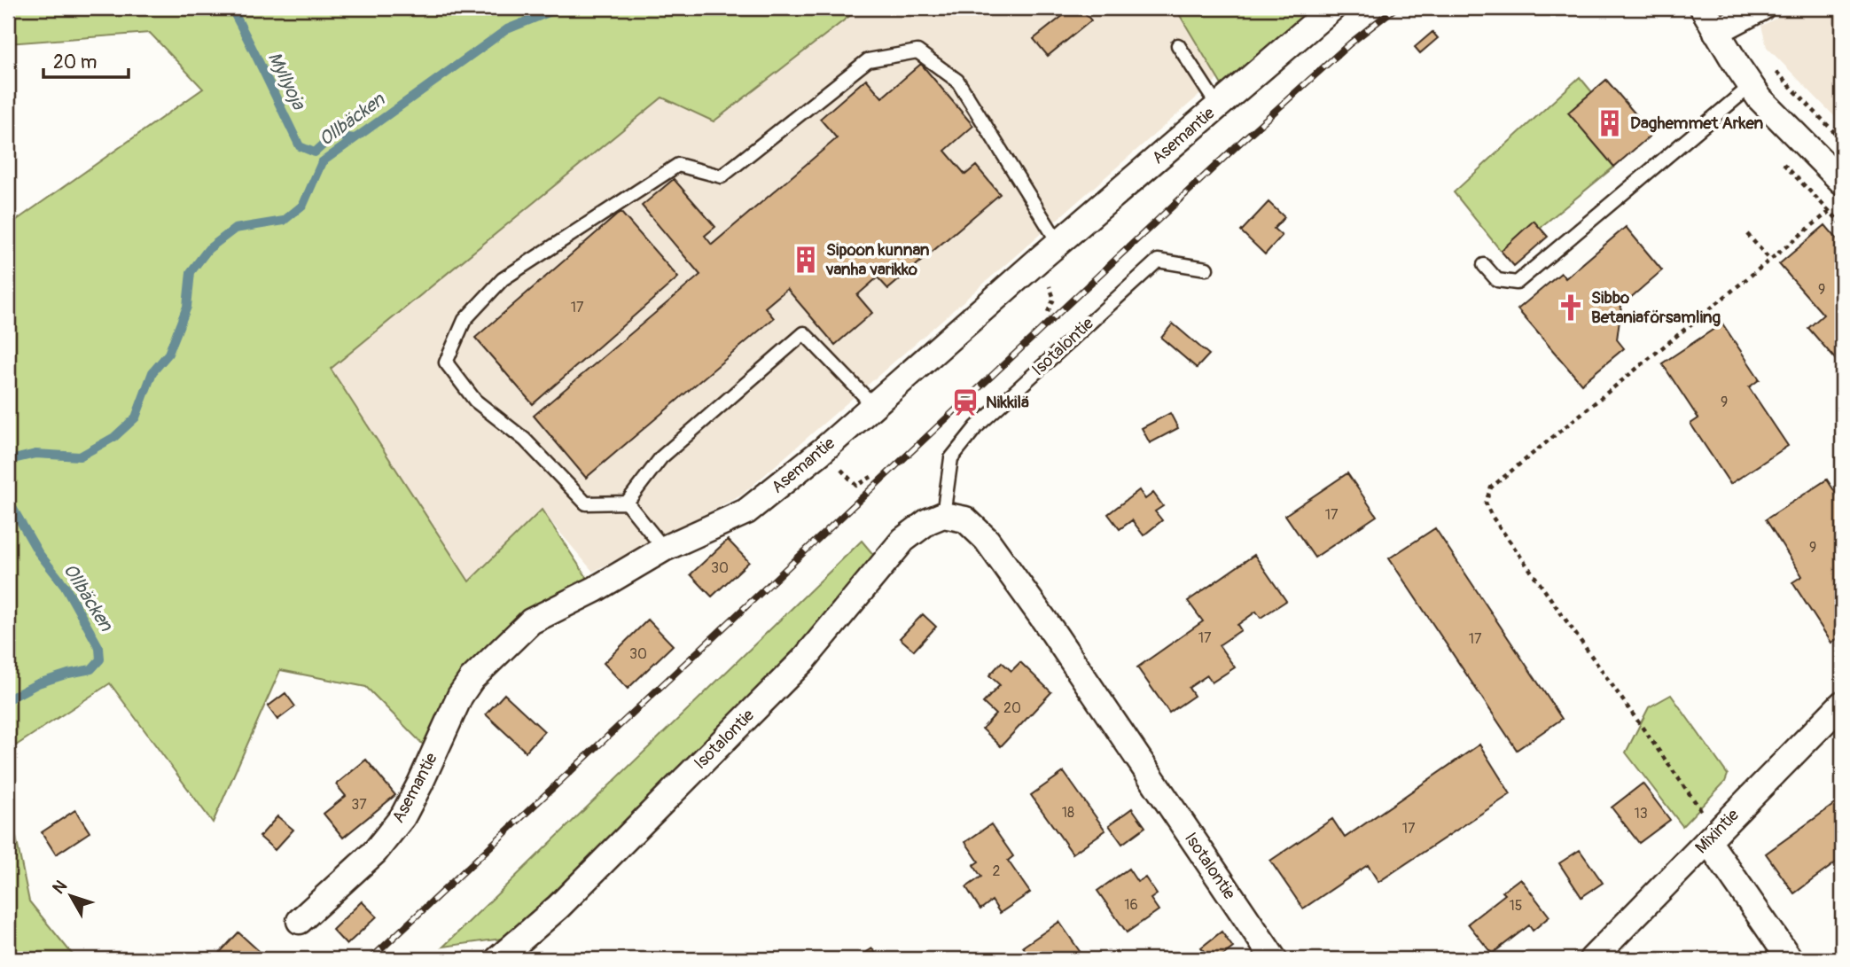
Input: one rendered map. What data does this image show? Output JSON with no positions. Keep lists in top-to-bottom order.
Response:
{
  "streets": {
    "street": ["Asemantie", "Isotalontie", "Mixintie"]
  },
  "water": ["Myllyoja", "Ollbäcken"],
  "places": {
    "building": ["Daghemmet Arken", "Sipoon kunnan vanha varikko"],
    "church": ["Sibbo Betaniaförsamling"],
    "station": ["Nikkilä"]
  },
  "house_numbers": [
    "9",
    "17",
    "9",
    "17",
    "9",
    "30",
    "17",
    "17",
    "30",
    "20",
    "37",
    "18",
    "13",
    "17",
    "2",
    "16",
    "15"
  ],
  "scale_bar": "20 m",
  "north": "top left"
}
